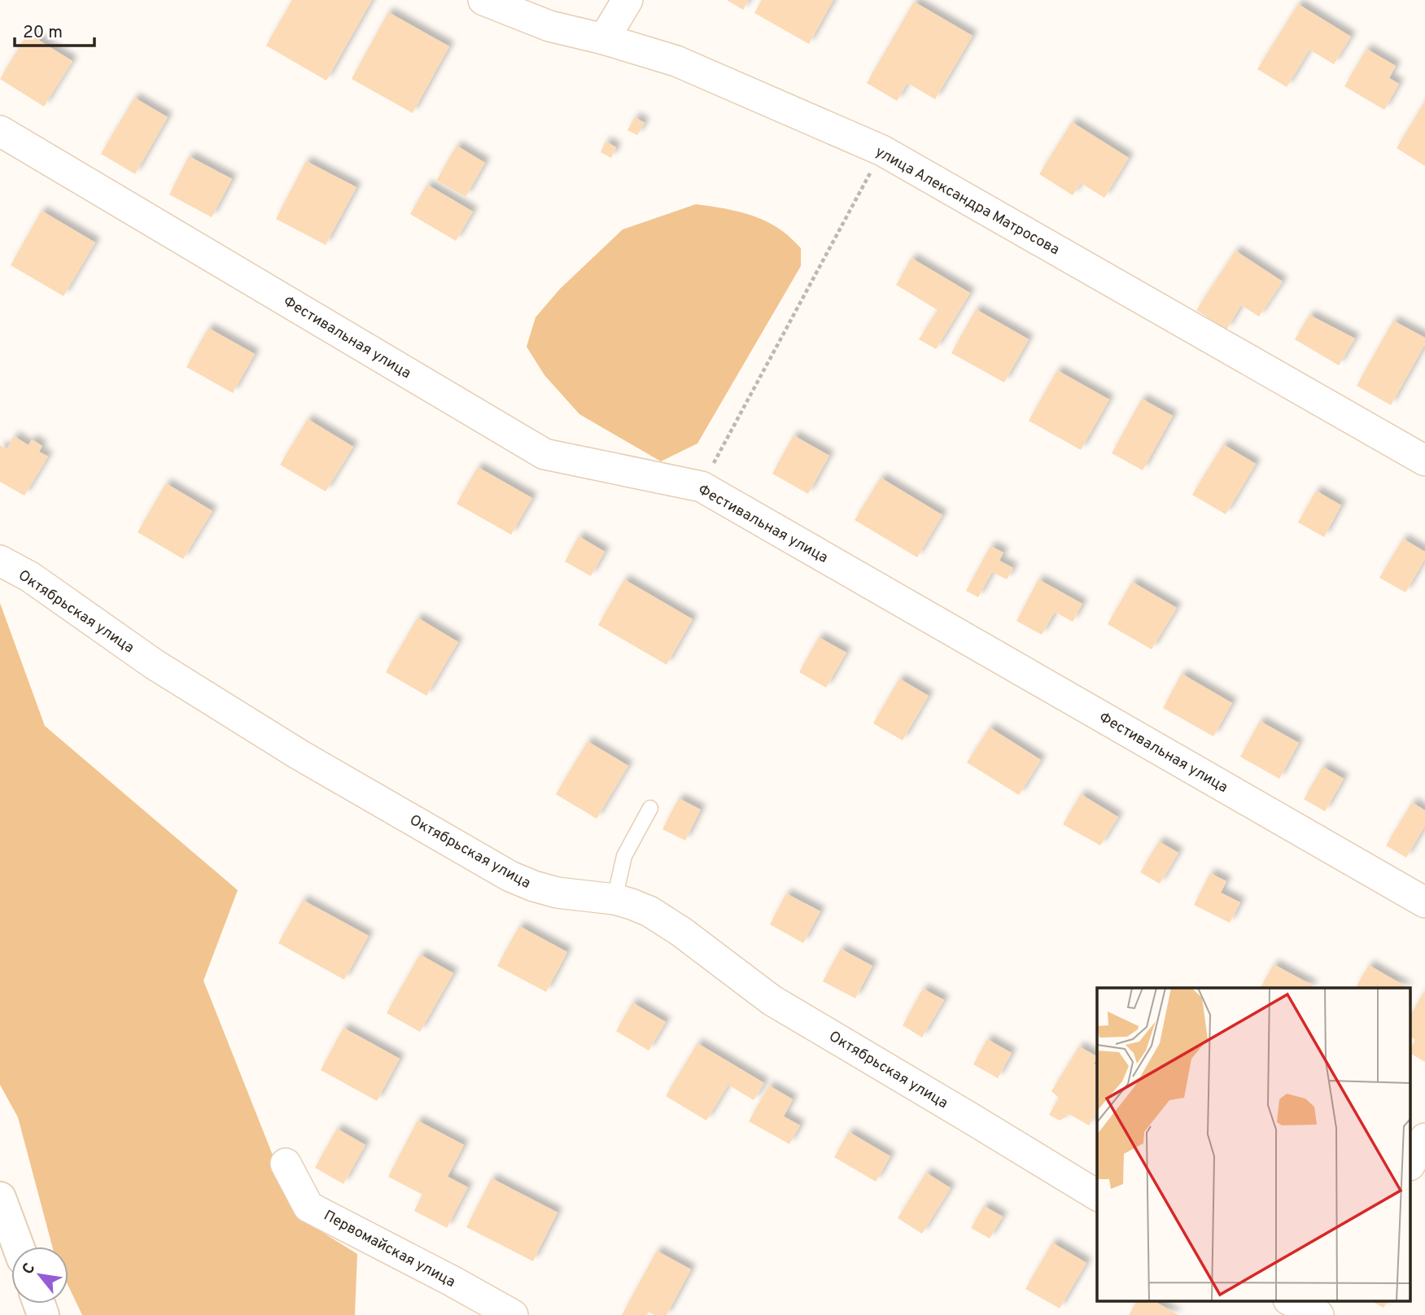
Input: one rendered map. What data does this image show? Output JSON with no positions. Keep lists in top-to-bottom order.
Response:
{
  "streets": {
    "street": [
      "улица Александра Матросова",
      "Фестивальная улица",
      "Октябрьская улица",
      "Первомайская улица"
    ]
  },
  "scale_bar": "20 m",
  "north": "top left"
}
